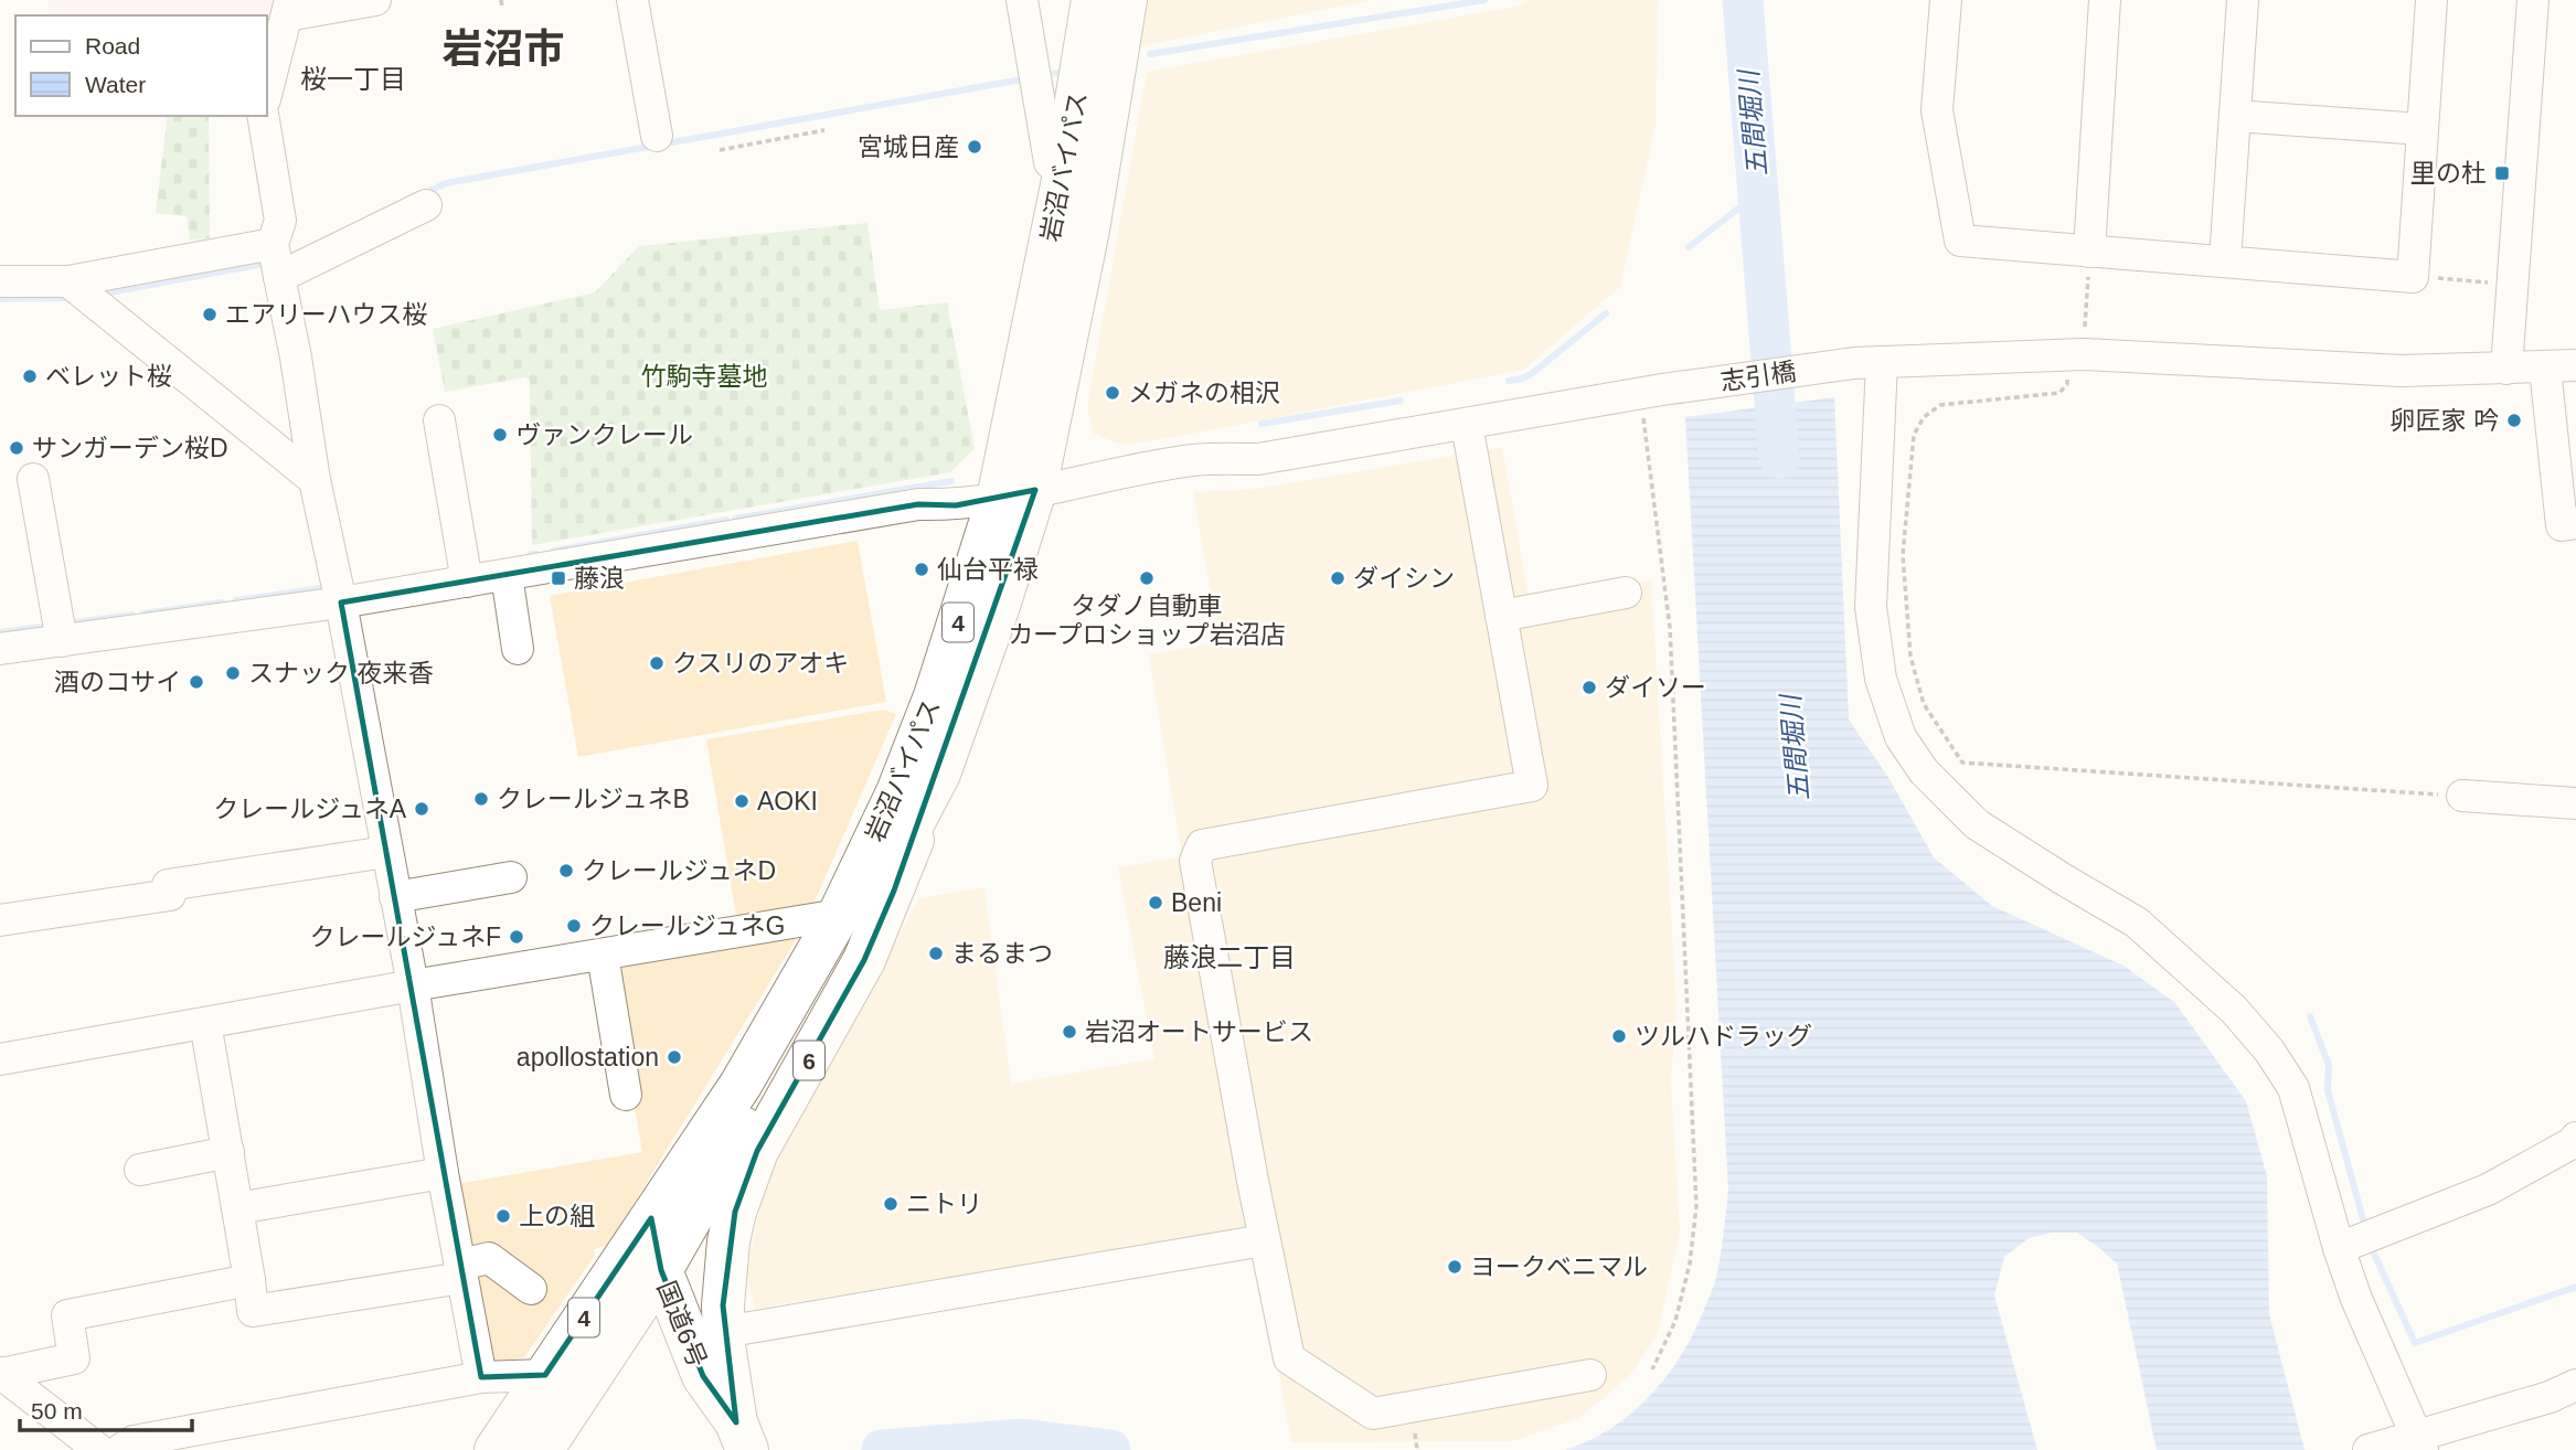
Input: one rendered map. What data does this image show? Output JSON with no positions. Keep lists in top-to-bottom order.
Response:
{
  "streets": {
    "highway": [
      "岩沼バイパス",
      "4",
      "6",
      "国道6号"
    ],
    "street": ["志引橋"]
  },
  "crossings": [
    ["岩沼バイパス", "志引橋"],
    ["岩沼バイパス", "6"],
    ["岩沼バイパス", "国道6号"],
    ["6", "国道6号"]
  ],
  "districts": ["岩沼市", "桜一丁目", "藤浪二丁目"],
  "water": ["五間堀川"],
  "parks": ["竹駒寺墓地"],
  "places": {
    "other": [
      "宮城日産",
      "エアリーハウス桜",
      "ベレット桜",
      "メガネの相沢",
      "卵匠家 吟",
      "ヴァンクレール",
      "サンガーデン桜D",
      "仙台平禄",
      "タダノ自動車 カープロショップ岩沼店",
      "ダイシン",
      "クスリのアオキ",
      "スナック 夜来香",
      "酒のコサイ",
      "ダイソー",
      "クレールジュネB",
      "AOKI",
      "クレールジュネA",
      "クレールジュネD",
      "Beni",
      "クレールジュネG",
      "クレールジュネF",
      "まるまつ",
      "岩沼オートサービス",
      "ツルハドラッグ",
      "apollostation",
      "ニトリ",
      "上の組",
      "ヨークベニマル"
    ],
    "transit": ["里の杜", "藤浪"]
  },
  "legend": ["Road", "Water"],
  "scale_bar": "50 m"
}
